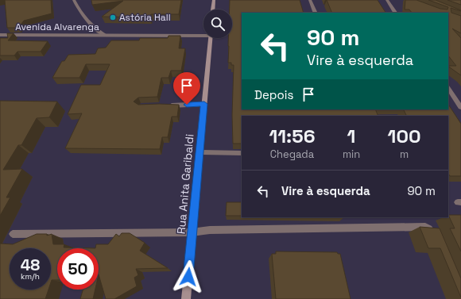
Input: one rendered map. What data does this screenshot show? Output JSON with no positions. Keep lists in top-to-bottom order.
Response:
{
  "streets": {
    "main road": ["Rua Anita Garibaldi"],
    "street": ["Avenida Alvarenga"]
  },
  "places": ["Astória Hall"],
  "page": {
    "turn": ["90 m", "Vire à esquerda"],
    "then": "Depois",
    "eta": [
      "11:56",
      "Chegada",
      "1",
      "min",
      "100",
      "m"
    ],
    "list": [
      {
        "name": "Vire à esquerda",
        "value": "90 m"
      }
    ],
    "speed": "48 km/h",
    "limit": "50"
  }
}
